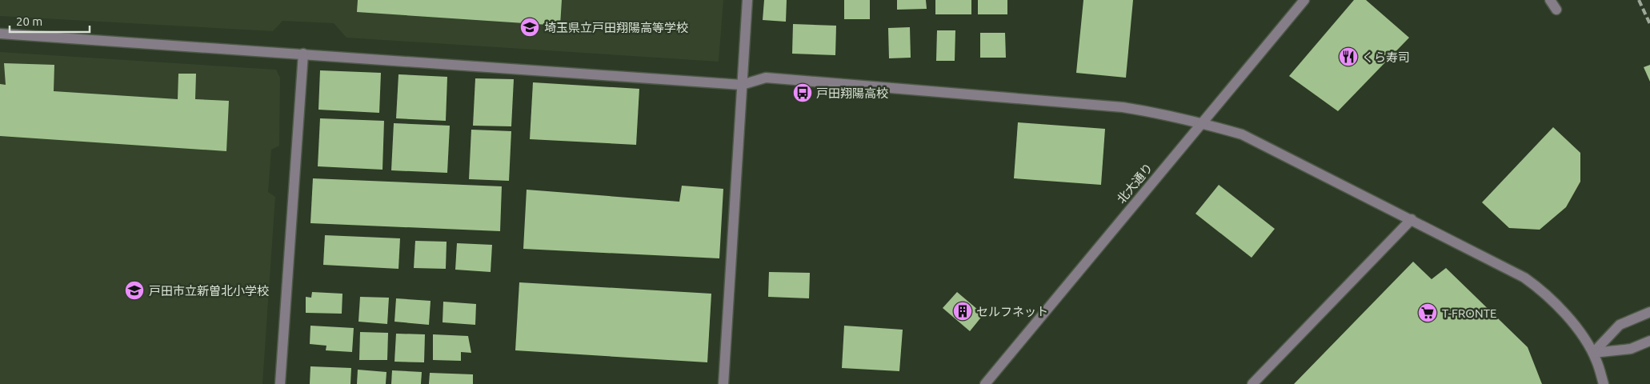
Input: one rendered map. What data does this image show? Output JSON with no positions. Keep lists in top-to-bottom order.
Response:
{
  "streets": {
    "street": ["北大通り"]
  },
  "places": {
    "school or university": ["埼玉県立戸田翔陽高等学校", "戸田市立新曽北小学校"],
    "restaurant": ["くら寿司"],
    "bus stop": ["戸田翔陽高校"],
    "building": ["セルフネット"],
    "supermarket": ["T-FRONTE"]
  },
  "scale_bar": "20 m"
}
